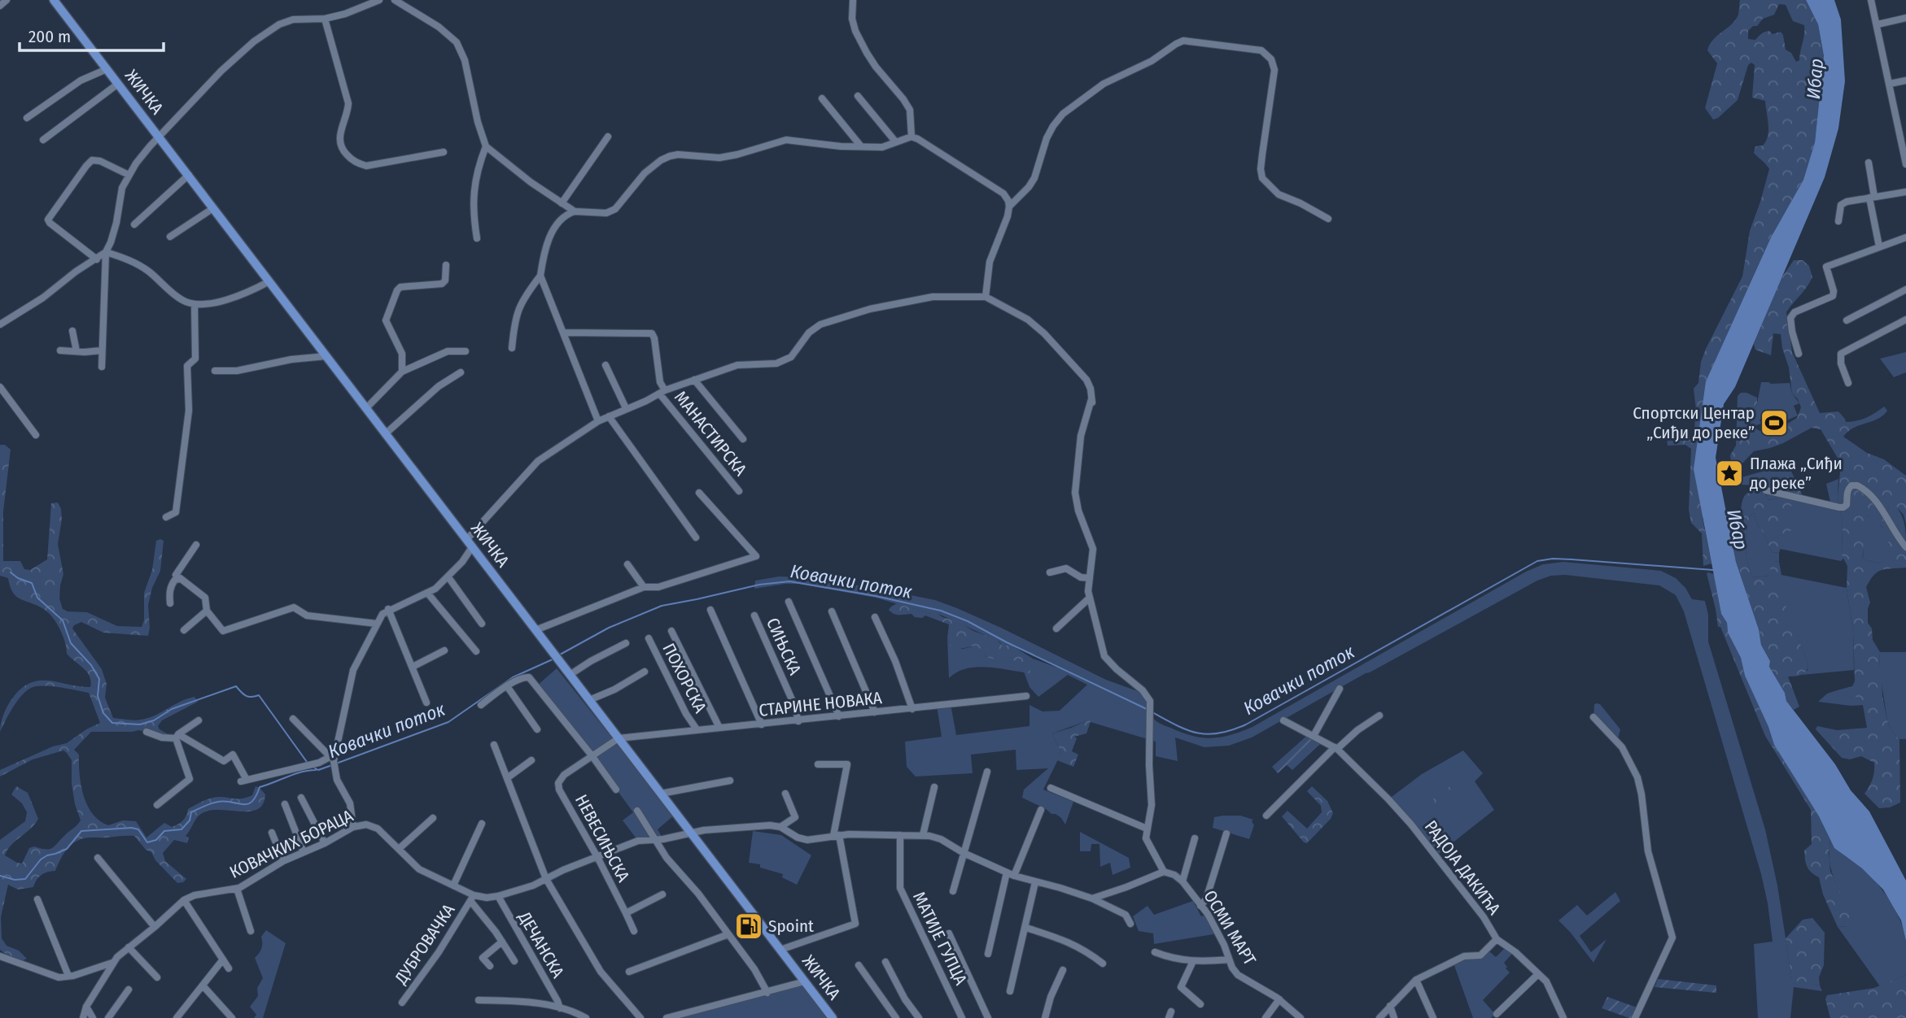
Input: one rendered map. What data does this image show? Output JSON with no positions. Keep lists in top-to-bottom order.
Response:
{
  "streets": {
    "main road": ["ЖИЧКА"],
    "street": [
      "МАНАСТИРСКА",
      "СИЊСКА",
      "ПОХОРСКА",
      "СТАРИНЕ НОВАКА",
      "НЕВЕСИЊСКА",
      "КОВАЧКИХ БОРАЦА",
      "РАДОЈА ДАКИЋА",
      "ОСМИ МАРТ",
      "МАТИЈЕ ГУПЦА",
      "ДУБРОВАЧКА",
      "ДЕЧАНСКА"
    ]
  },
  "crossings": [
    ["ЖИЧКА", "СТАРИНЕ НОВАКА"],
    ["ЖИЧКА", "НЕВЕСИЊСКА"],
    ["ЖИЧКА", "КОВАЧКИХ БОРАЦА"],
    ["СИЊСКА", "СТАРИНЕ НОВАКА"],
    ["ПОХОРСКА", "СТАРИНЕ НОВАКА"],
    ["СТАРИНЕ НОВАКА", "НЕВЕСИЊСКА"],
    ["НЕВЕСИЊСКА", "КОВАЧКИХ БОРАЦА"],
    ["КОВАЧКИХ БОРАЦА", "ДУБРОВАЧКА"],
    ["КОВАЧКИХ БОРАЦА", "ДЕЧАНСКА"]
  ],
  "water": ["Ибар", "Ковачки поток"],
  "places": {
    "sports": ["Спортски Центар „Сиђи до реке”"],
    "place": ["Плажа „Сиђи до реке”"],
    "fuel station": ["Spoint"]
  },
  "scale_bar": "200 m"
}
